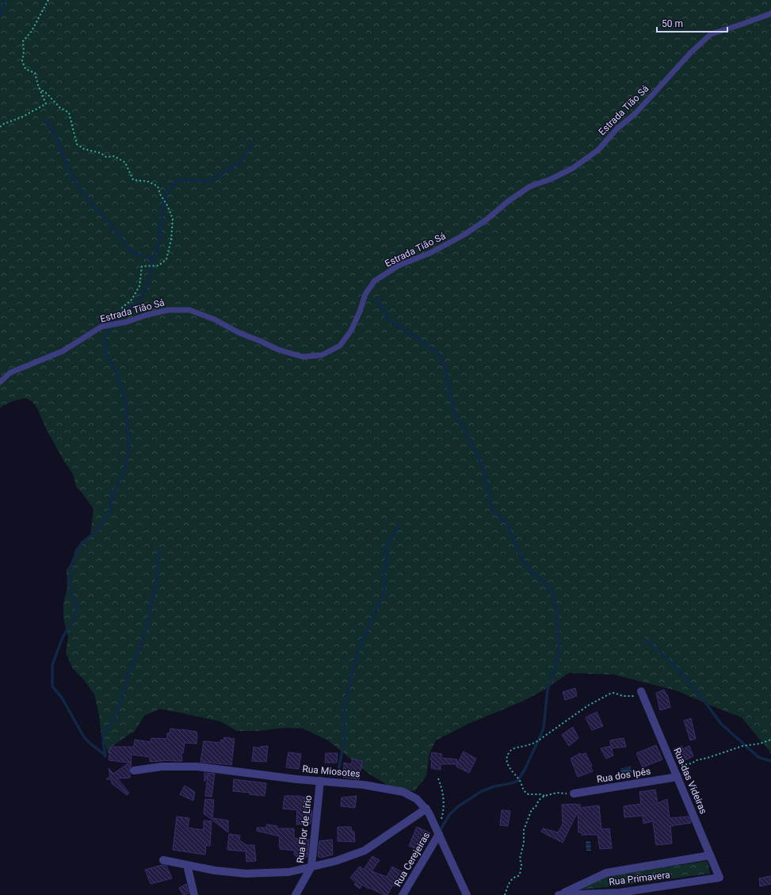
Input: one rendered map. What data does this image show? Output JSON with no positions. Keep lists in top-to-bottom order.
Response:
{
  "streets": {
    "street": [
      "Rua Miosotes",
      "Rua dos Ipês",
      "Rua das Videiras",
      "Rua Flor de Lírio",
      "Rua Cerejeiras",
      "Rua Primavera"
    ],
    "lane": ["Estrada Tião Sá"]
  },
  "crossings": [
    ["Rua Miosotes", "Rua Flor de Lírio"],
    ["Rua Miosotes", "Rua Cerejeiras"],
    ["Rua dos Ipês", "Rua das Videiras"],
    ["Rua das Videiras", "Rua Primavera"]
  ],
  "scale_bar": "50 m"
}
